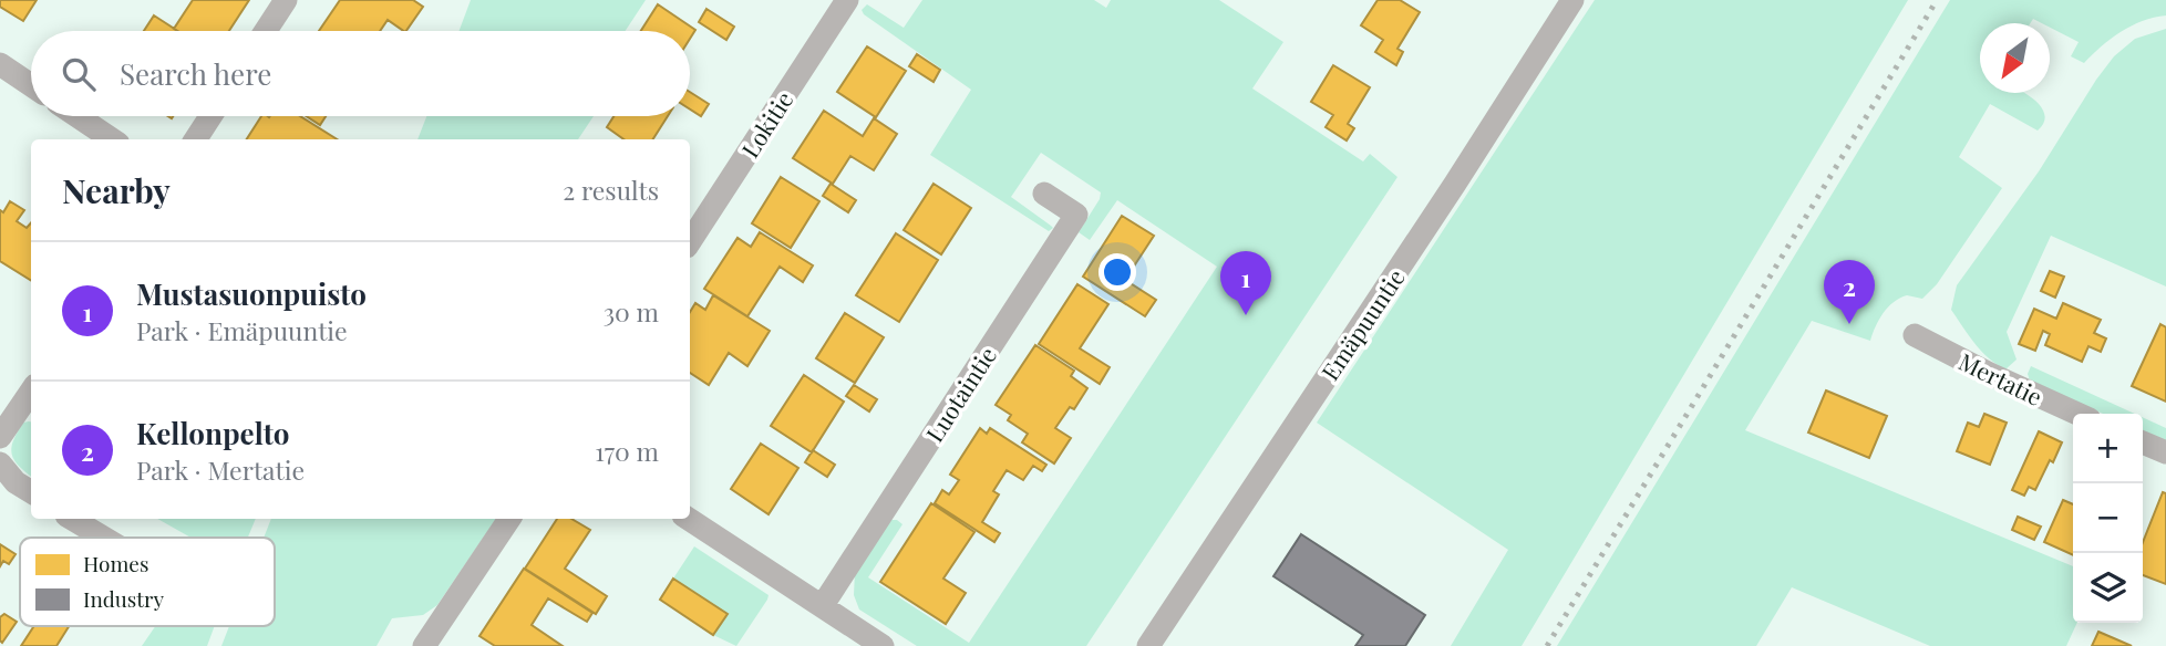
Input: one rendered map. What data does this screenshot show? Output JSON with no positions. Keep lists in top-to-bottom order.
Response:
{
  "streets": {
    "street": [
      "Lokitie",
      "Emäpuuntie",
      "Mertatie",
      "Luotaintie"
    ]
  },
  "legend": ["Homes", "Industry"],
  "north": "bottom left",
  "page": {
    "search": "Search here",
    "heading": ["Nearby", "2 results"],
    "list": [
      {
        "mark": "1",
        "name": "Mustasuonpuisto",
        "note": "Park · Emäpuuntie",
        "value": "30 m"
      },
      {
        "mark": "2",
        "name": "Kellonpelto",
        "note": "Park · Mertatie",
        "value": "170 m"
      }
    ],
    "pins": ["1", "2"],
    "map_buttons": ["+", "−"]
  }
}
